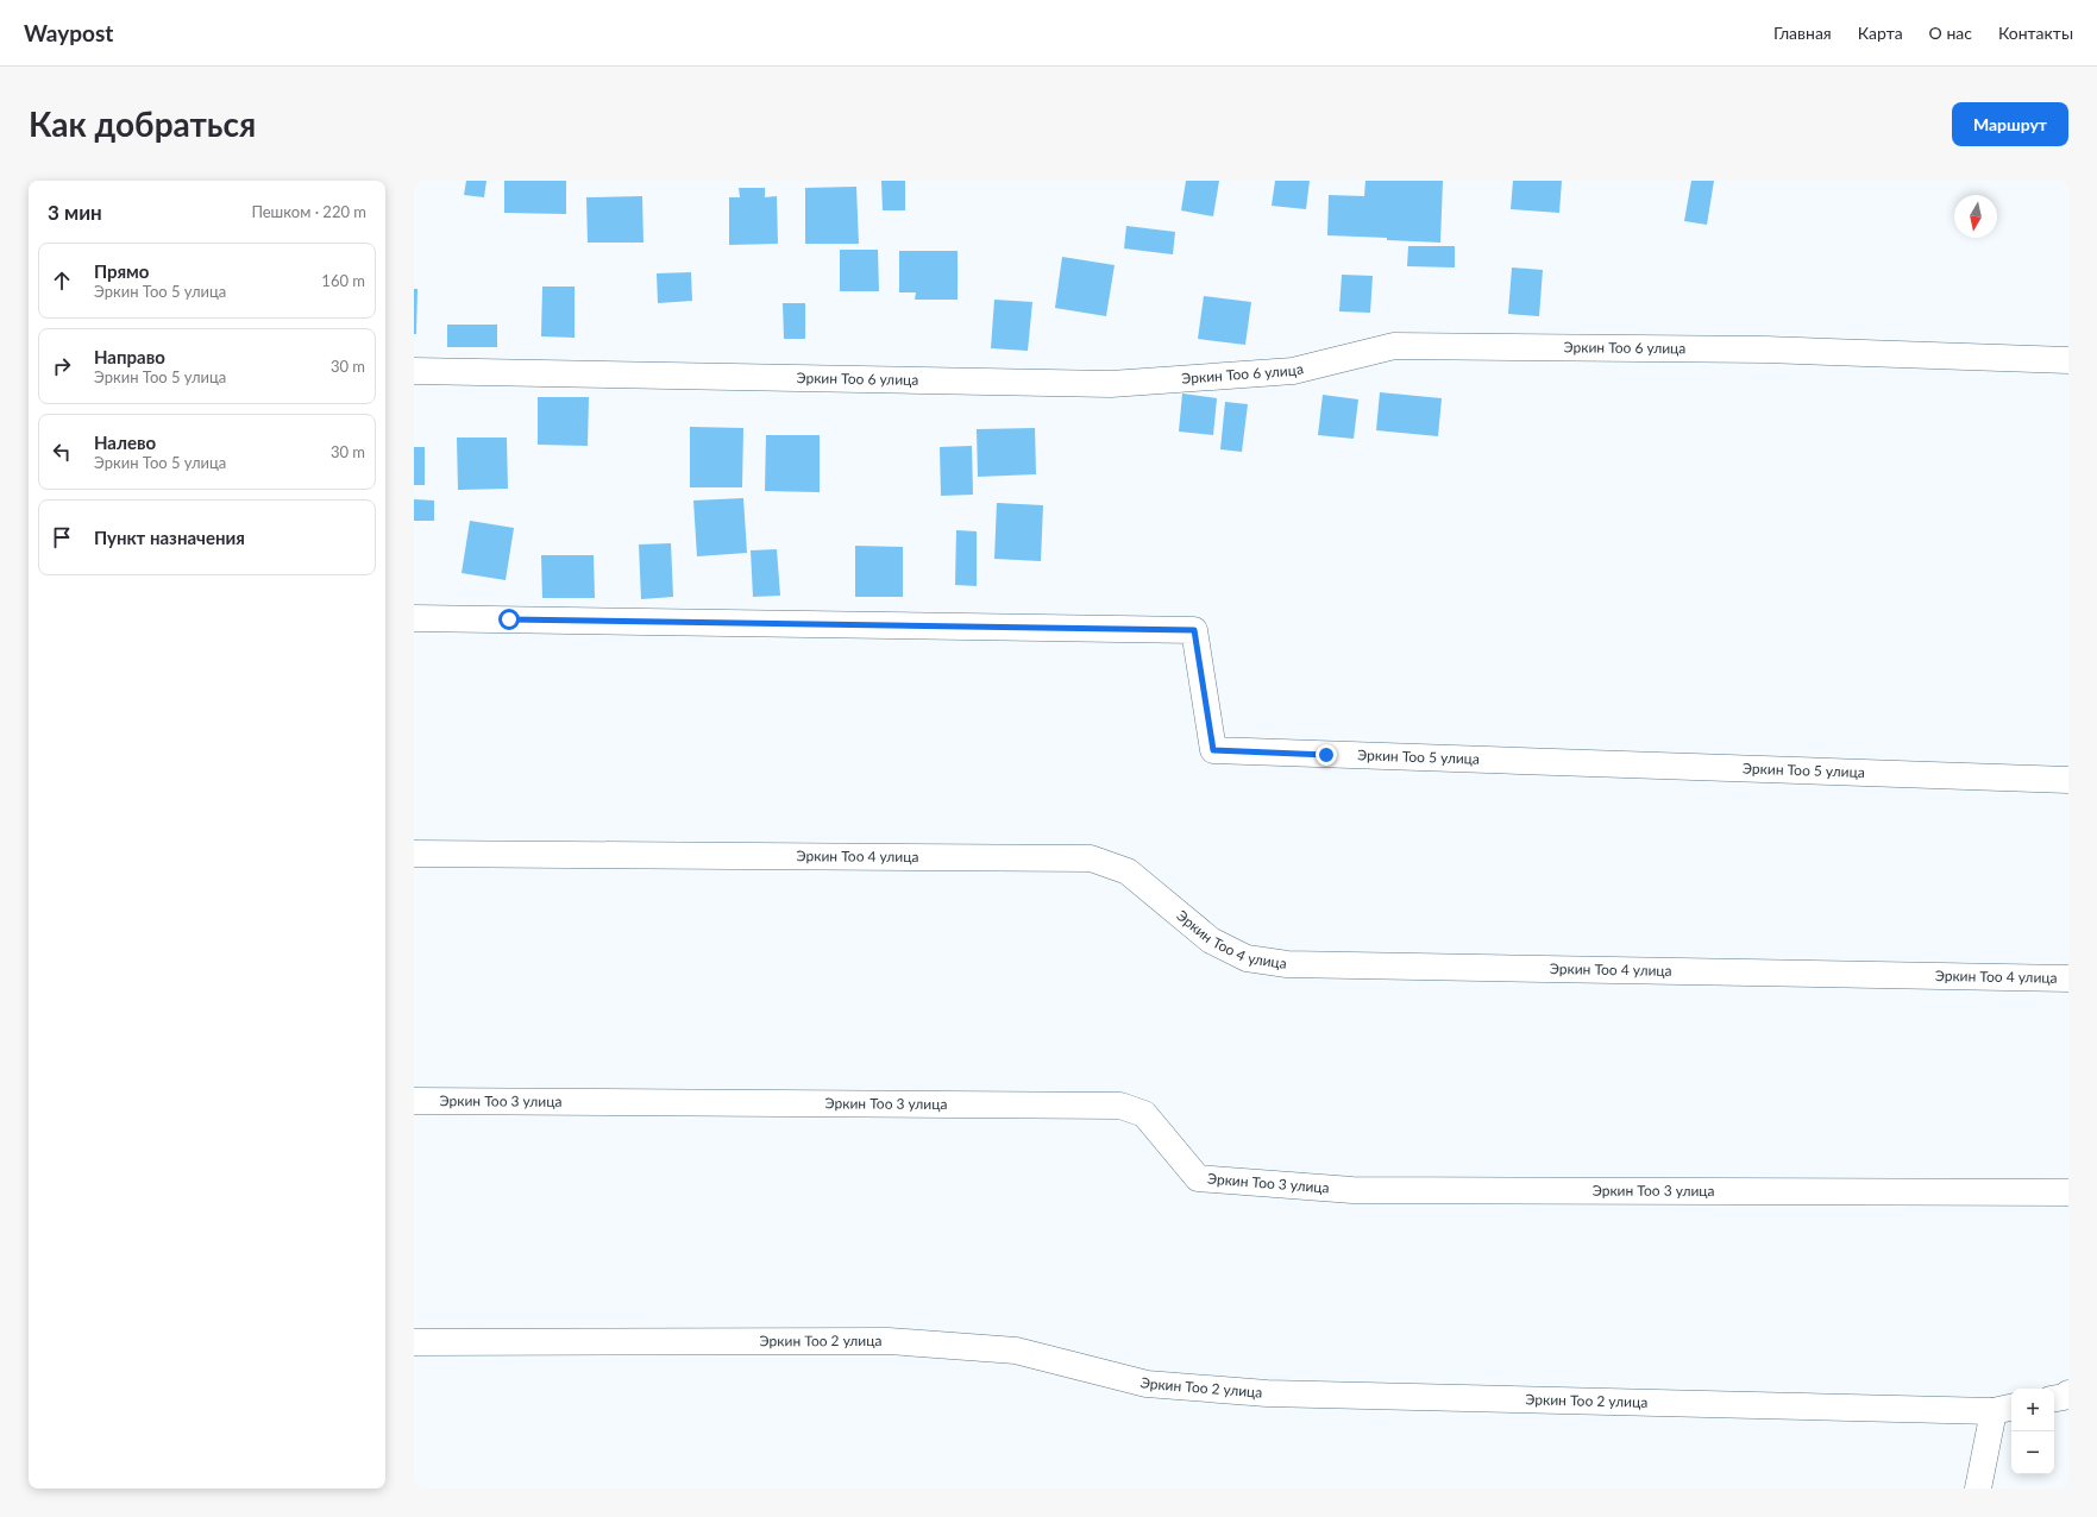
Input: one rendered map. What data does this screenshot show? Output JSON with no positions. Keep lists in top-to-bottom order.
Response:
{
  "streets": {
    "street": [
      "Эркин Тоо 6 улица",
      "Эркин Тоо 5 улица",
      "Эркин Тоо 4 улица",
      "Эркин Тоо 3 улица",
      "Эркин Тоо 2 улица"
    ]
  },
  "north": "bottom",
  "page": {
    "header": "Waypost",
    "nav": [
      "Главная",
      "Карта",
      "О нас",
      "Контакты"
    ],
    "buttons": "Маршрут",
    "title": "Как добраться",
    "heading": ["3 мин", "Пешком · 220 m"],
    "list": [
      ["Прямо", "Эркин Тоо 5 улица", "160 m"],
      ["Направо", "Эркин Тоо 5 улица", "30 m"],
      ["Налево", "Эркин Тоо 5 улица", "30 m"],
      "Пункт назначения"
    ],
    "map_buttons": ["+", "−"]
  }
}
